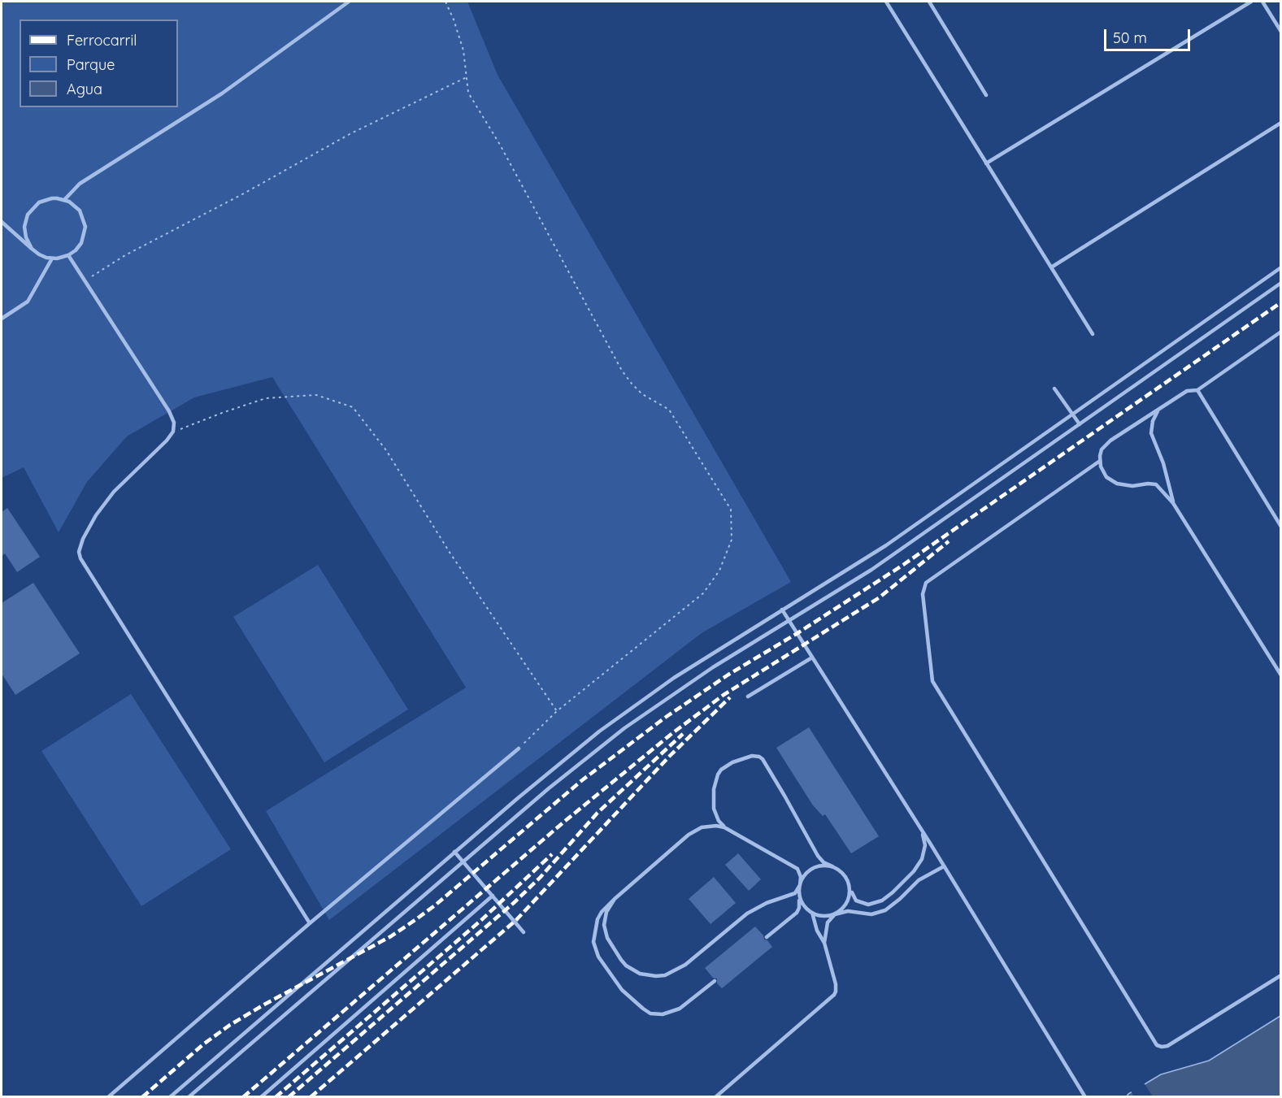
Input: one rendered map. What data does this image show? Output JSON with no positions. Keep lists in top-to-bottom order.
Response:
{
  "legend": ["Ferrocarril", "Parque", "Agua"],
  "scale_bar": "50 m"
}
